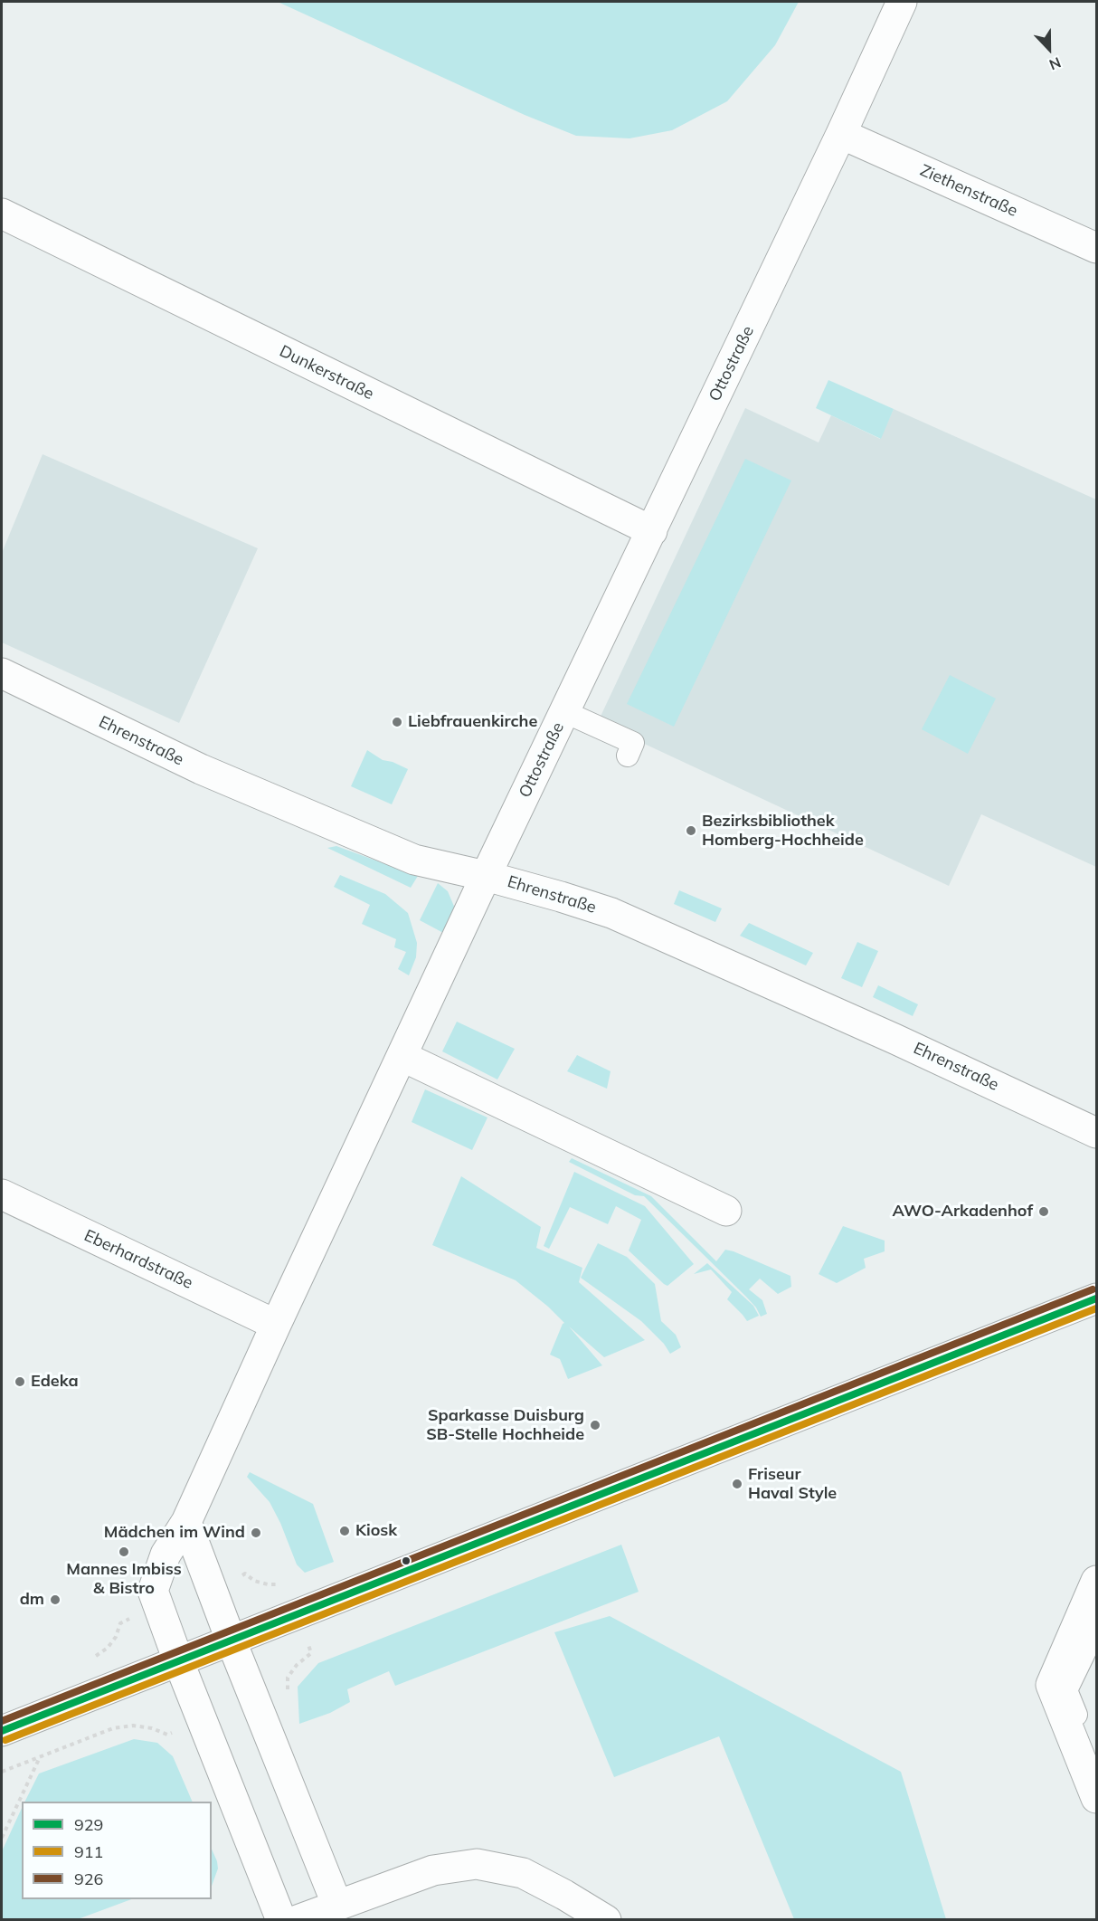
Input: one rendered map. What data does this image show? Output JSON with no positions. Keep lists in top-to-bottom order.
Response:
{
  "streets": {
    "street": [
      "Ziethenstraße",
      "Ottostraße",
      "Dunkerstraße",
      "Ehrenstraße",
      "Eberhardstraße"
    ]
  },
  "crossings": [
    ["Ziethenstraße", "Ottostraße"],
    ["Ottostraße", "Dunkerstraße"],
    ["Ottostraße", "Ehrenstraße"],
    ["Ottostraße", "Eberhardstraße"]
  ],
  "places": [
    "Liebfrauenkirche",
    "Bezirksbibliothek Homberg-Hochheide",
    "AWO-Arkadenhof",
    "Edeka",
    "Sparkasse Duisburg SB-Stelle Hochheide",
    "Friseur Haval Style",
    "Kiosk",
    "Mädchen im Wind",
    "Mannes Imbiss & Bistro",
    "dm"
  ],
  "lines": ["transit line 926", "transit line 929", "transit line 911"],
  "legend": ["929", "911", "926"],
  "north": "bottom"
}
